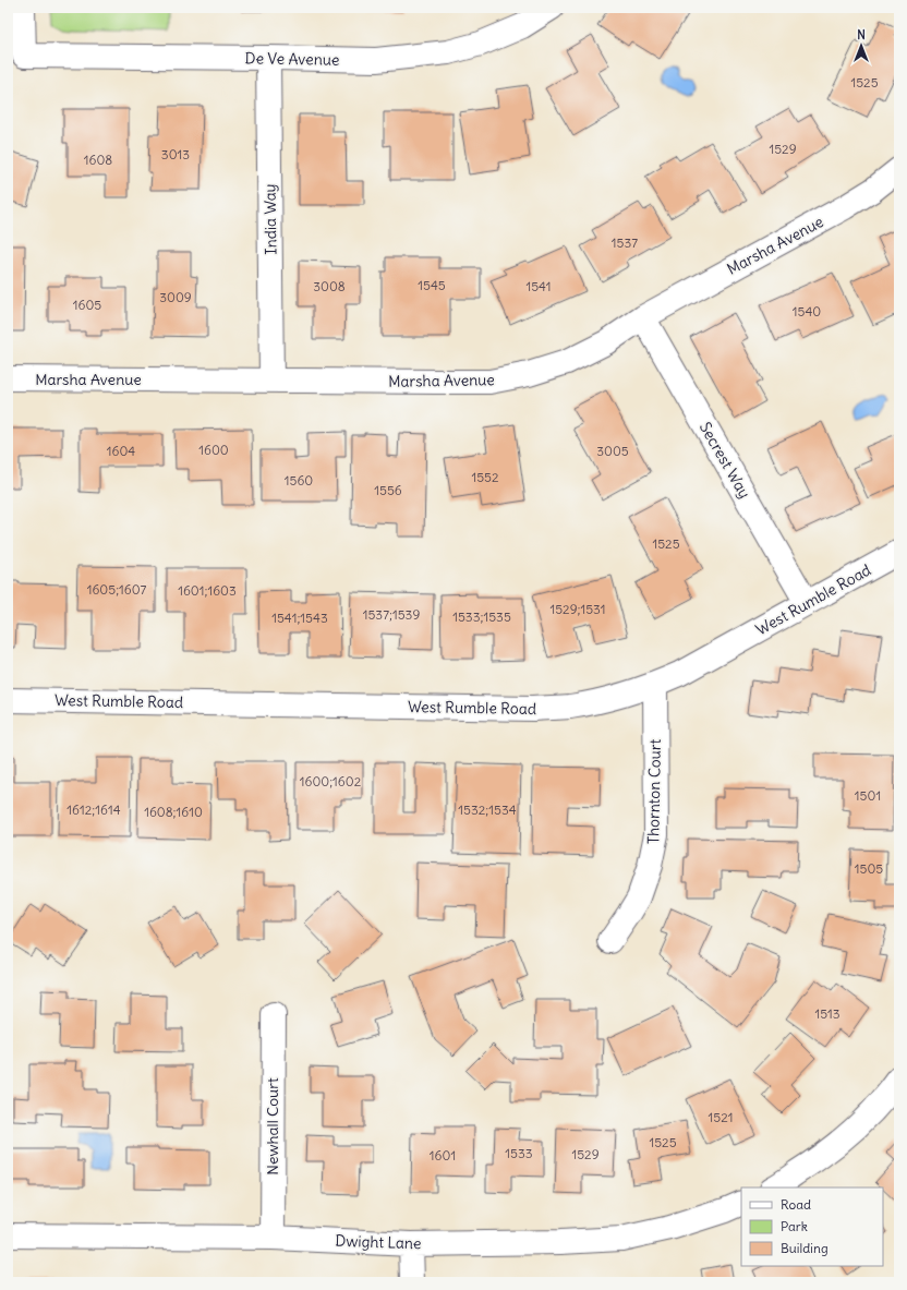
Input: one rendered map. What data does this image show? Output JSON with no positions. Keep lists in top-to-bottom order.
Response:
{
  "streets": {
    "street": [
      "De Ve Avenue",
      "India Way",
      "Marsha Avenue",
      "Secrest Way",
      "West Rumble Road",
      "Thornton Court",
      "Newhall Court",
      "Dwight Lane"
    ]
  },
  "crossings": [
    ["De Ve Avenue", "India Way"],
    ["India Way", "Marsha Avenue"],
    ["Marsha Avenue", "Secrest Way"],
    ["Secrest Way", "West Rumble Road"],
    ["West Rumble Road", "Thornton Court"],
    ["Newhall Court", "Dwight Lane"]
  ],
  "house_numbers": [
    "1525",
    "1529",
    "3013",
    "1608",
    "1537",
    "1545",
    "3008",
    "1541",
    "3009",
    "1605",
    "1540",
    "1600",
    "1604",
    "3005",
    "1552",
    "1560",
    "1556",
    "1525",
    "1605;1607",
    "1601;1603",
    "1529;1531",
    "1537;1539",
    "1533;1535",
    "1541;1543",
    "1600;1602",
    "1501",
    "1612;1614",
    "1532;1534",
    "1608;1610",
    "1505",
    "1513",
    "1521",
    "1525",
    "1533",
    "1529",
    "1601"
  ],
  "legend": ["Road", "Park", "Building"],
  "north": "top"
}
